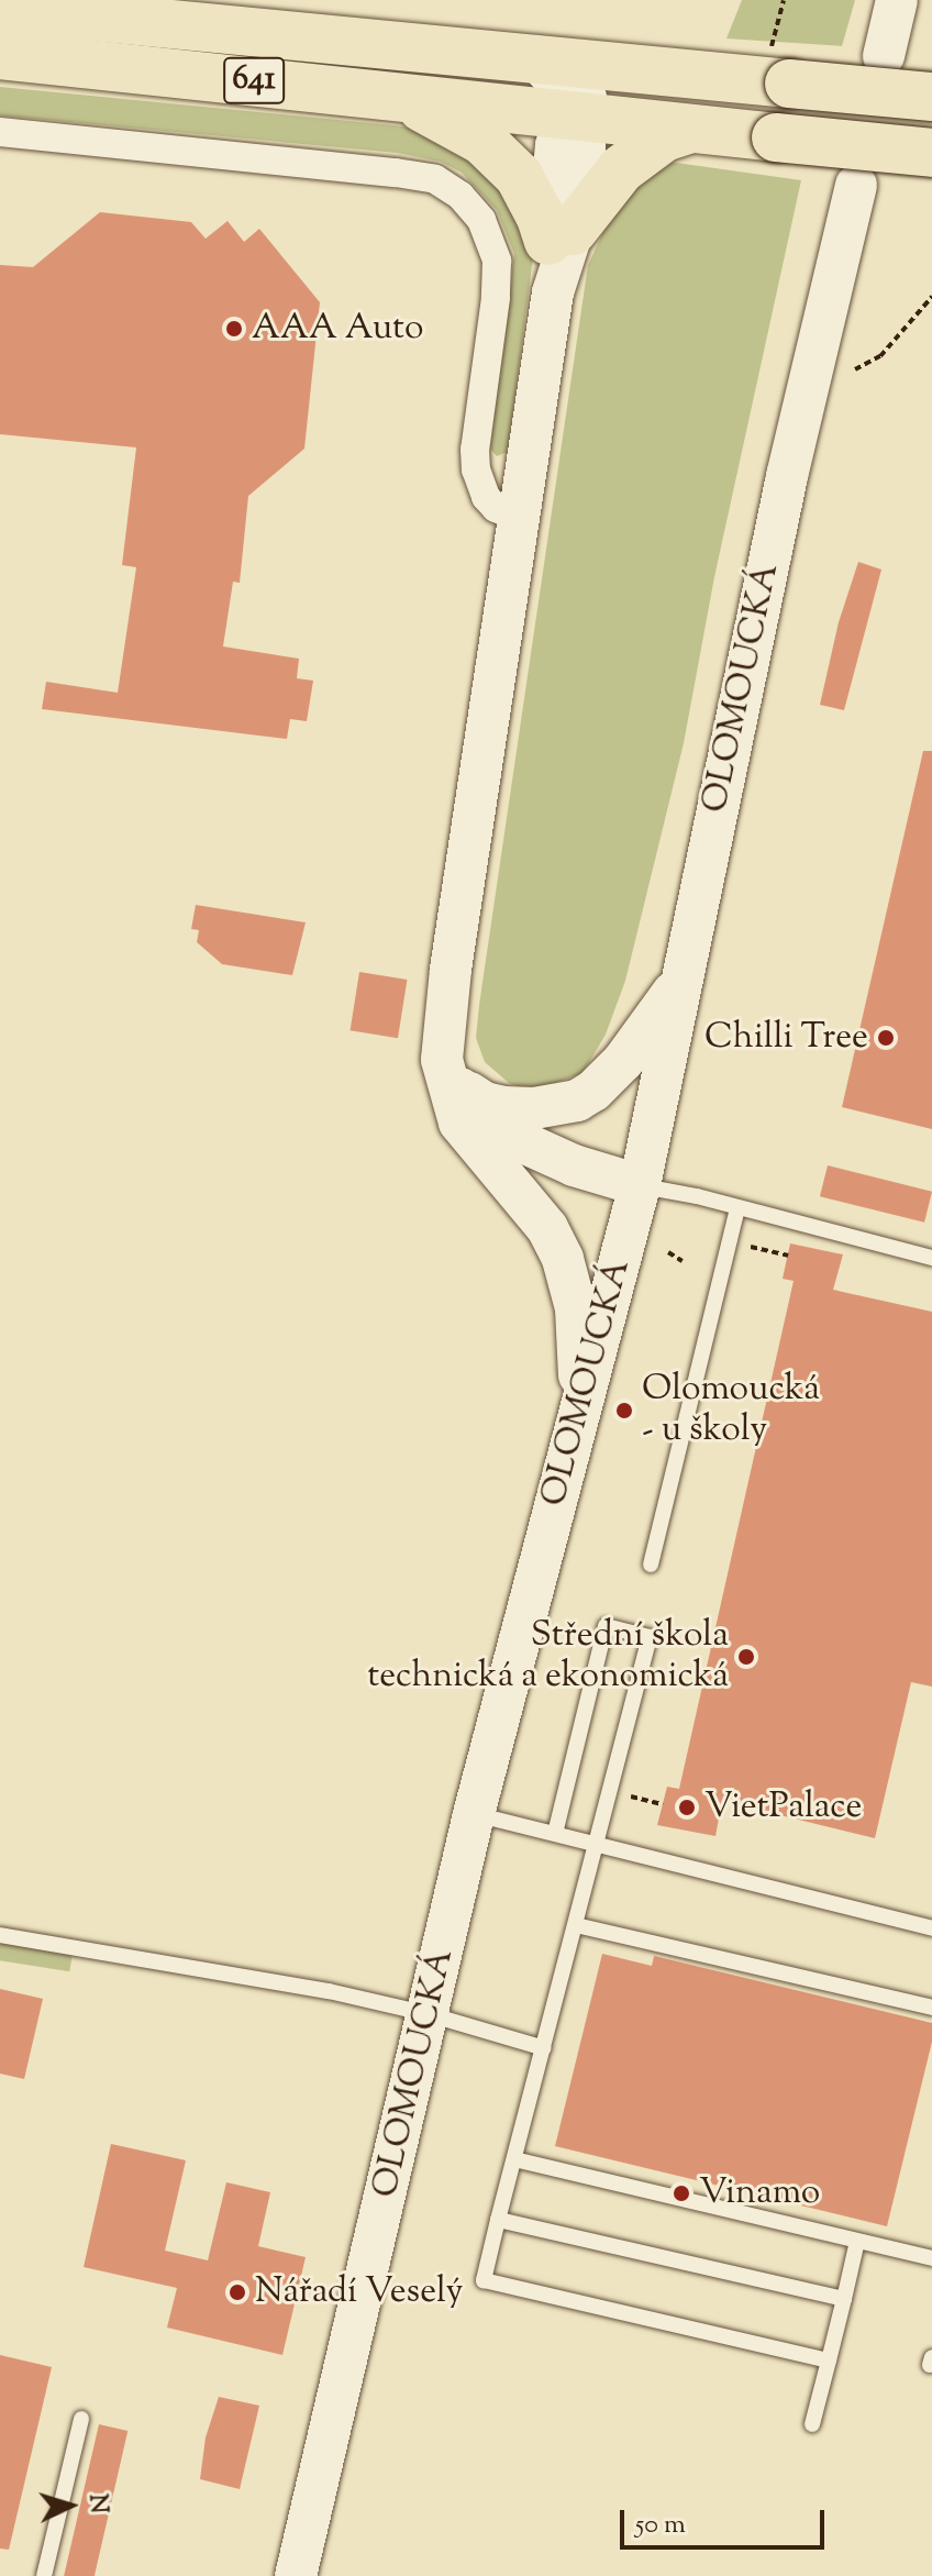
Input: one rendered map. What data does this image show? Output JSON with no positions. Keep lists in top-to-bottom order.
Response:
{
  "streets": {
    "highway": ["641"],
    "main road": ["OLOMOUCKÁ"]
  },
  "places": [
    "AAA Auto",
    "Chilli Tree",
    "Olomoucká - u školy",
    "Střední škola technická a ekonomická",
    "VietPalace",
    "Vinamo",
    "Nářadí Veselý"
  ],
  "scale_bar": "50 m",
  "north": "right"
}
